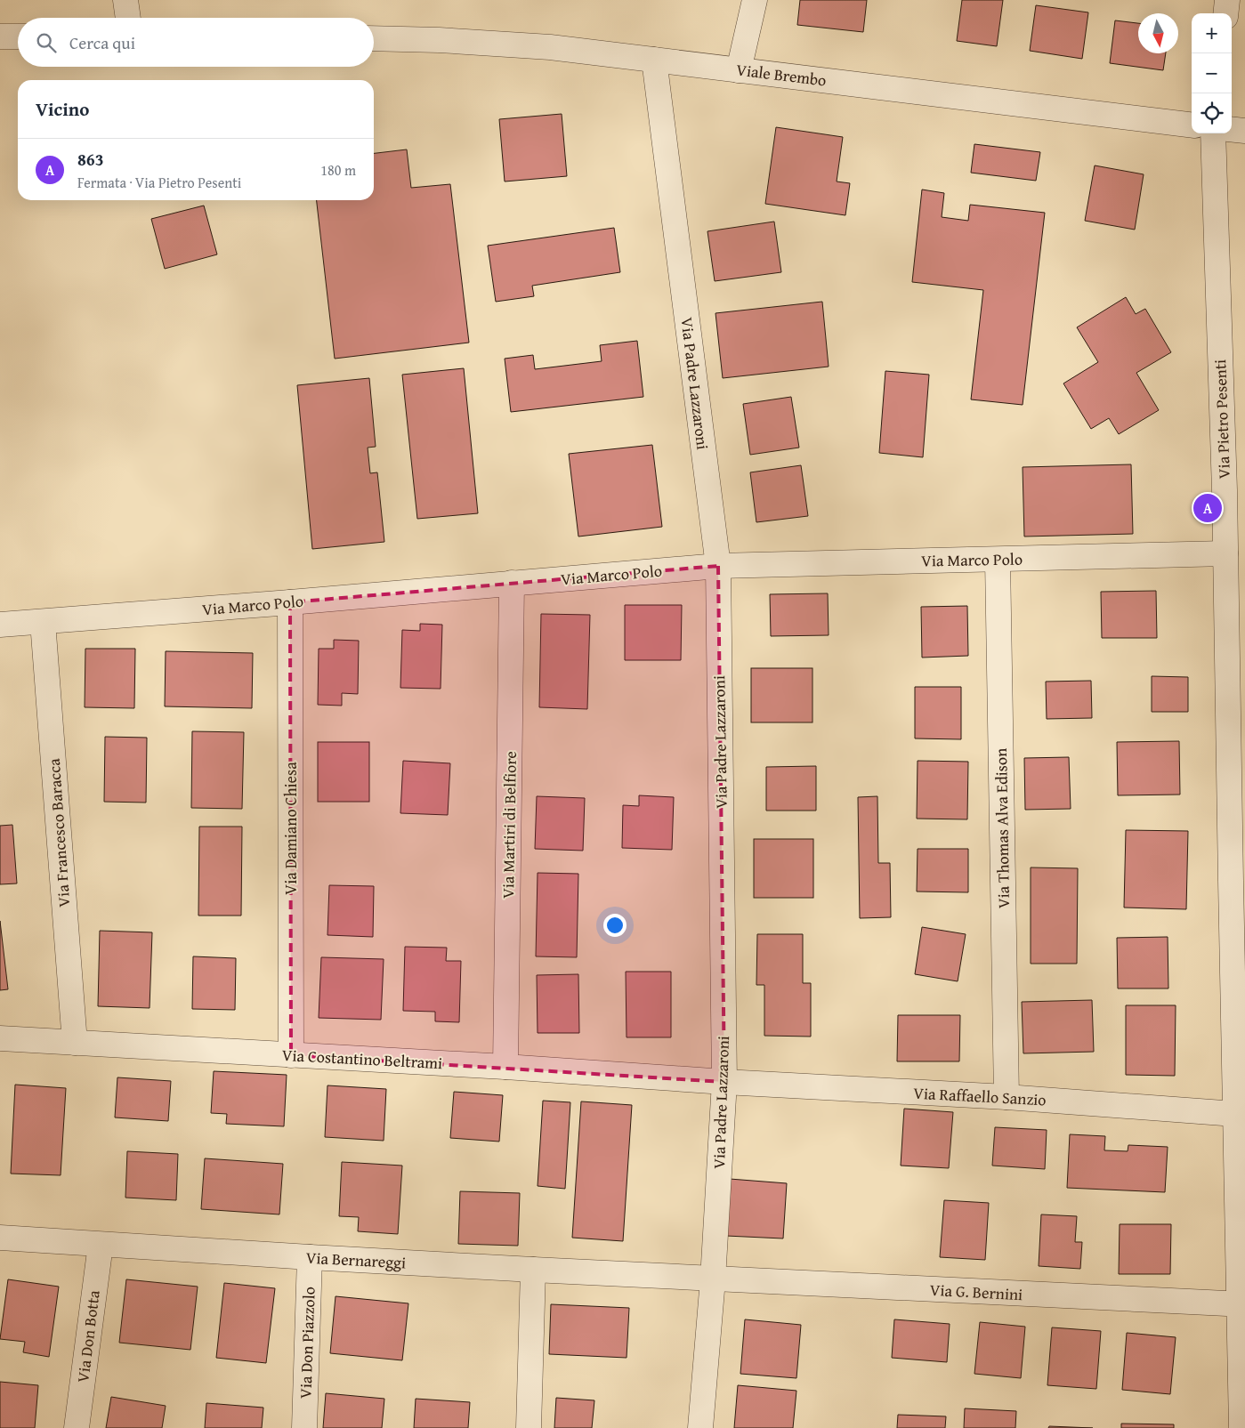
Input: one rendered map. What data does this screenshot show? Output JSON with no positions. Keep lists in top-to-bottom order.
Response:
{
  "streets": {
    "street": [
      "Viale Brembo",
      "Via Padre Lazzaroni",
      "Via Pietro Pesenti",
      "Via Marco Polo",
      "Via Martiri di Belfiore",
      "Via Damiano Chiesa",
      "Via Thomas Alva Edison",
      "Via Francesco Baracca",
      "Via Costantino Beltrami",
      "Via Raffaello Sanzio",
      "Via Bernareggi",
      "Via G. Bernini",
      "Via Don Botta",
      "Via Don Piazzolo"
    ]
  },
  "crossings": [
    ["Viale Brembo", "Via Padre Lazzaroni"],
    ["Via Padre Lazzaroni", "Via Marco Polo"],
    ["Via Padre Lazzaroni", "Via Costantino Beltrami"],
    ["Via Padre Lazzaroni", "Via Raffaello Sanzio"],
    ["Via Padre Lazzaroni", "Via Bernareggi"],
    ["Via Padre Lazzaroni", "Via G. Bernini"],
    ["Via Pietro Pesenti", "Via Marco Polo"],
    ["Via Pietro Pesenti", "Via Raffaello Sanzio"],
    ["Via Pietro Pesenti", "Via G. Bernini"],
    ["Via Marco Polo", "Via Martiri di Belfiore"],
    ["Via Marco Polo", "Via Damiano Chiesa"],
    ["Via Marco Polo", "Via Thomas Alva Edison"],
    ["Via Marco Polo", "Via Francesco Baracca"],
    ["Via Martiri di Belfiore", "Via Costantino Beltrami"],
    ["Via Damiano Chiesa", "Via Costantino Beltrami"],
    ["Via Thomas Alva Edison", "Via Raffaello Sanzio"],
    ["Via Francesco Baracca", "Via Costantino Beltrami"],
    ["Via Costantino Beltrami", "Via Raffaello Sanzio"],
    ["Via Bernareggi", "Via G. Bernini"],
    ["Via Bernareggi", "Via Don Botta"],
    ["Via Bernareggi", "Via Don Piazzolo"]
  ],
  "north": "bottom",
  "page": {
    "map_buttons": ["+", "−"],
    "search": "Cerca qui",
    "heading": "Vicino",
    "list": [
      {
        "mark": "A",
        "name": "863",
        "note": "Fermata · Via Pietro Pesenti",
        "value": "180 m"
      }
    ],
    "pins": "A"
  }
}
